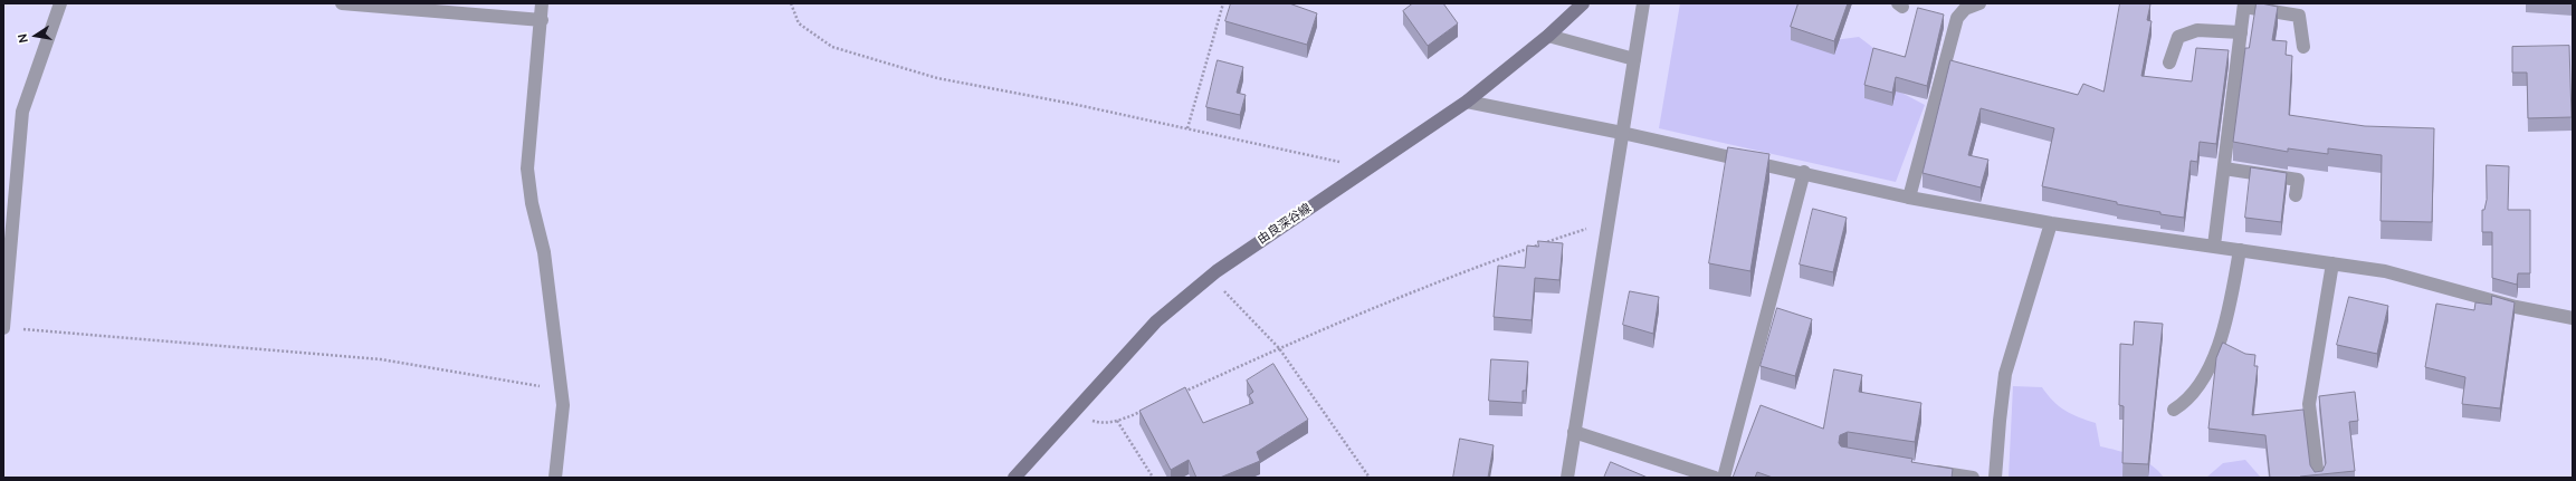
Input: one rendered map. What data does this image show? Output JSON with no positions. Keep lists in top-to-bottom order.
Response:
{
  "streets": {
    "main road": ["由良深谷線"]
  },
  "north": "left"
}
